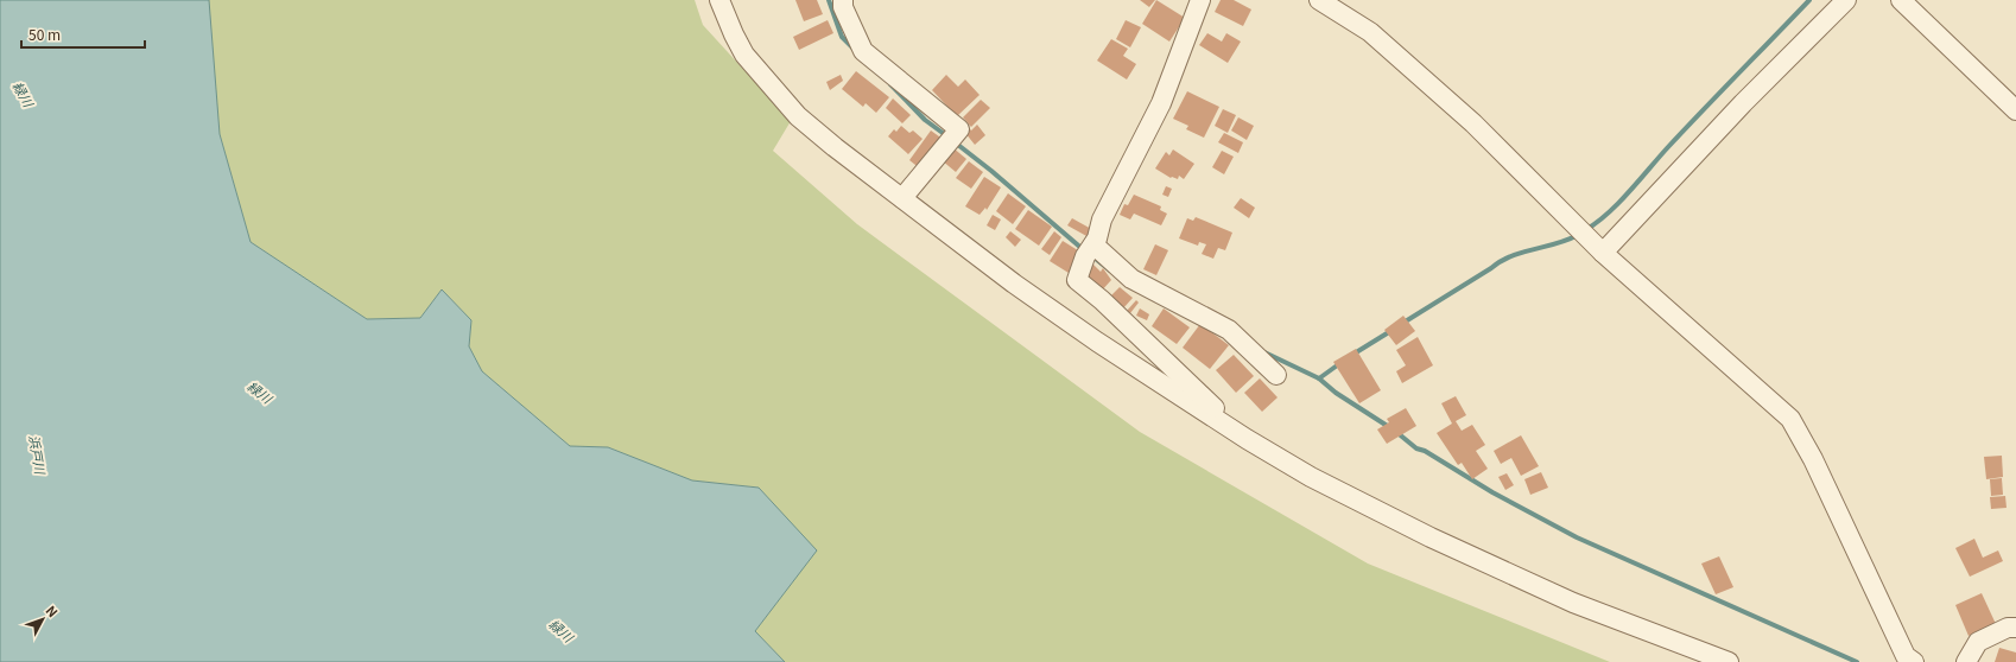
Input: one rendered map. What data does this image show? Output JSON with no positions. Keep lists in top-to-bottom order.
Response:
{
  "water": ["緑川", "浜戸川"],
  "scale_bar": "50 m",
  "north": "top right"
}
